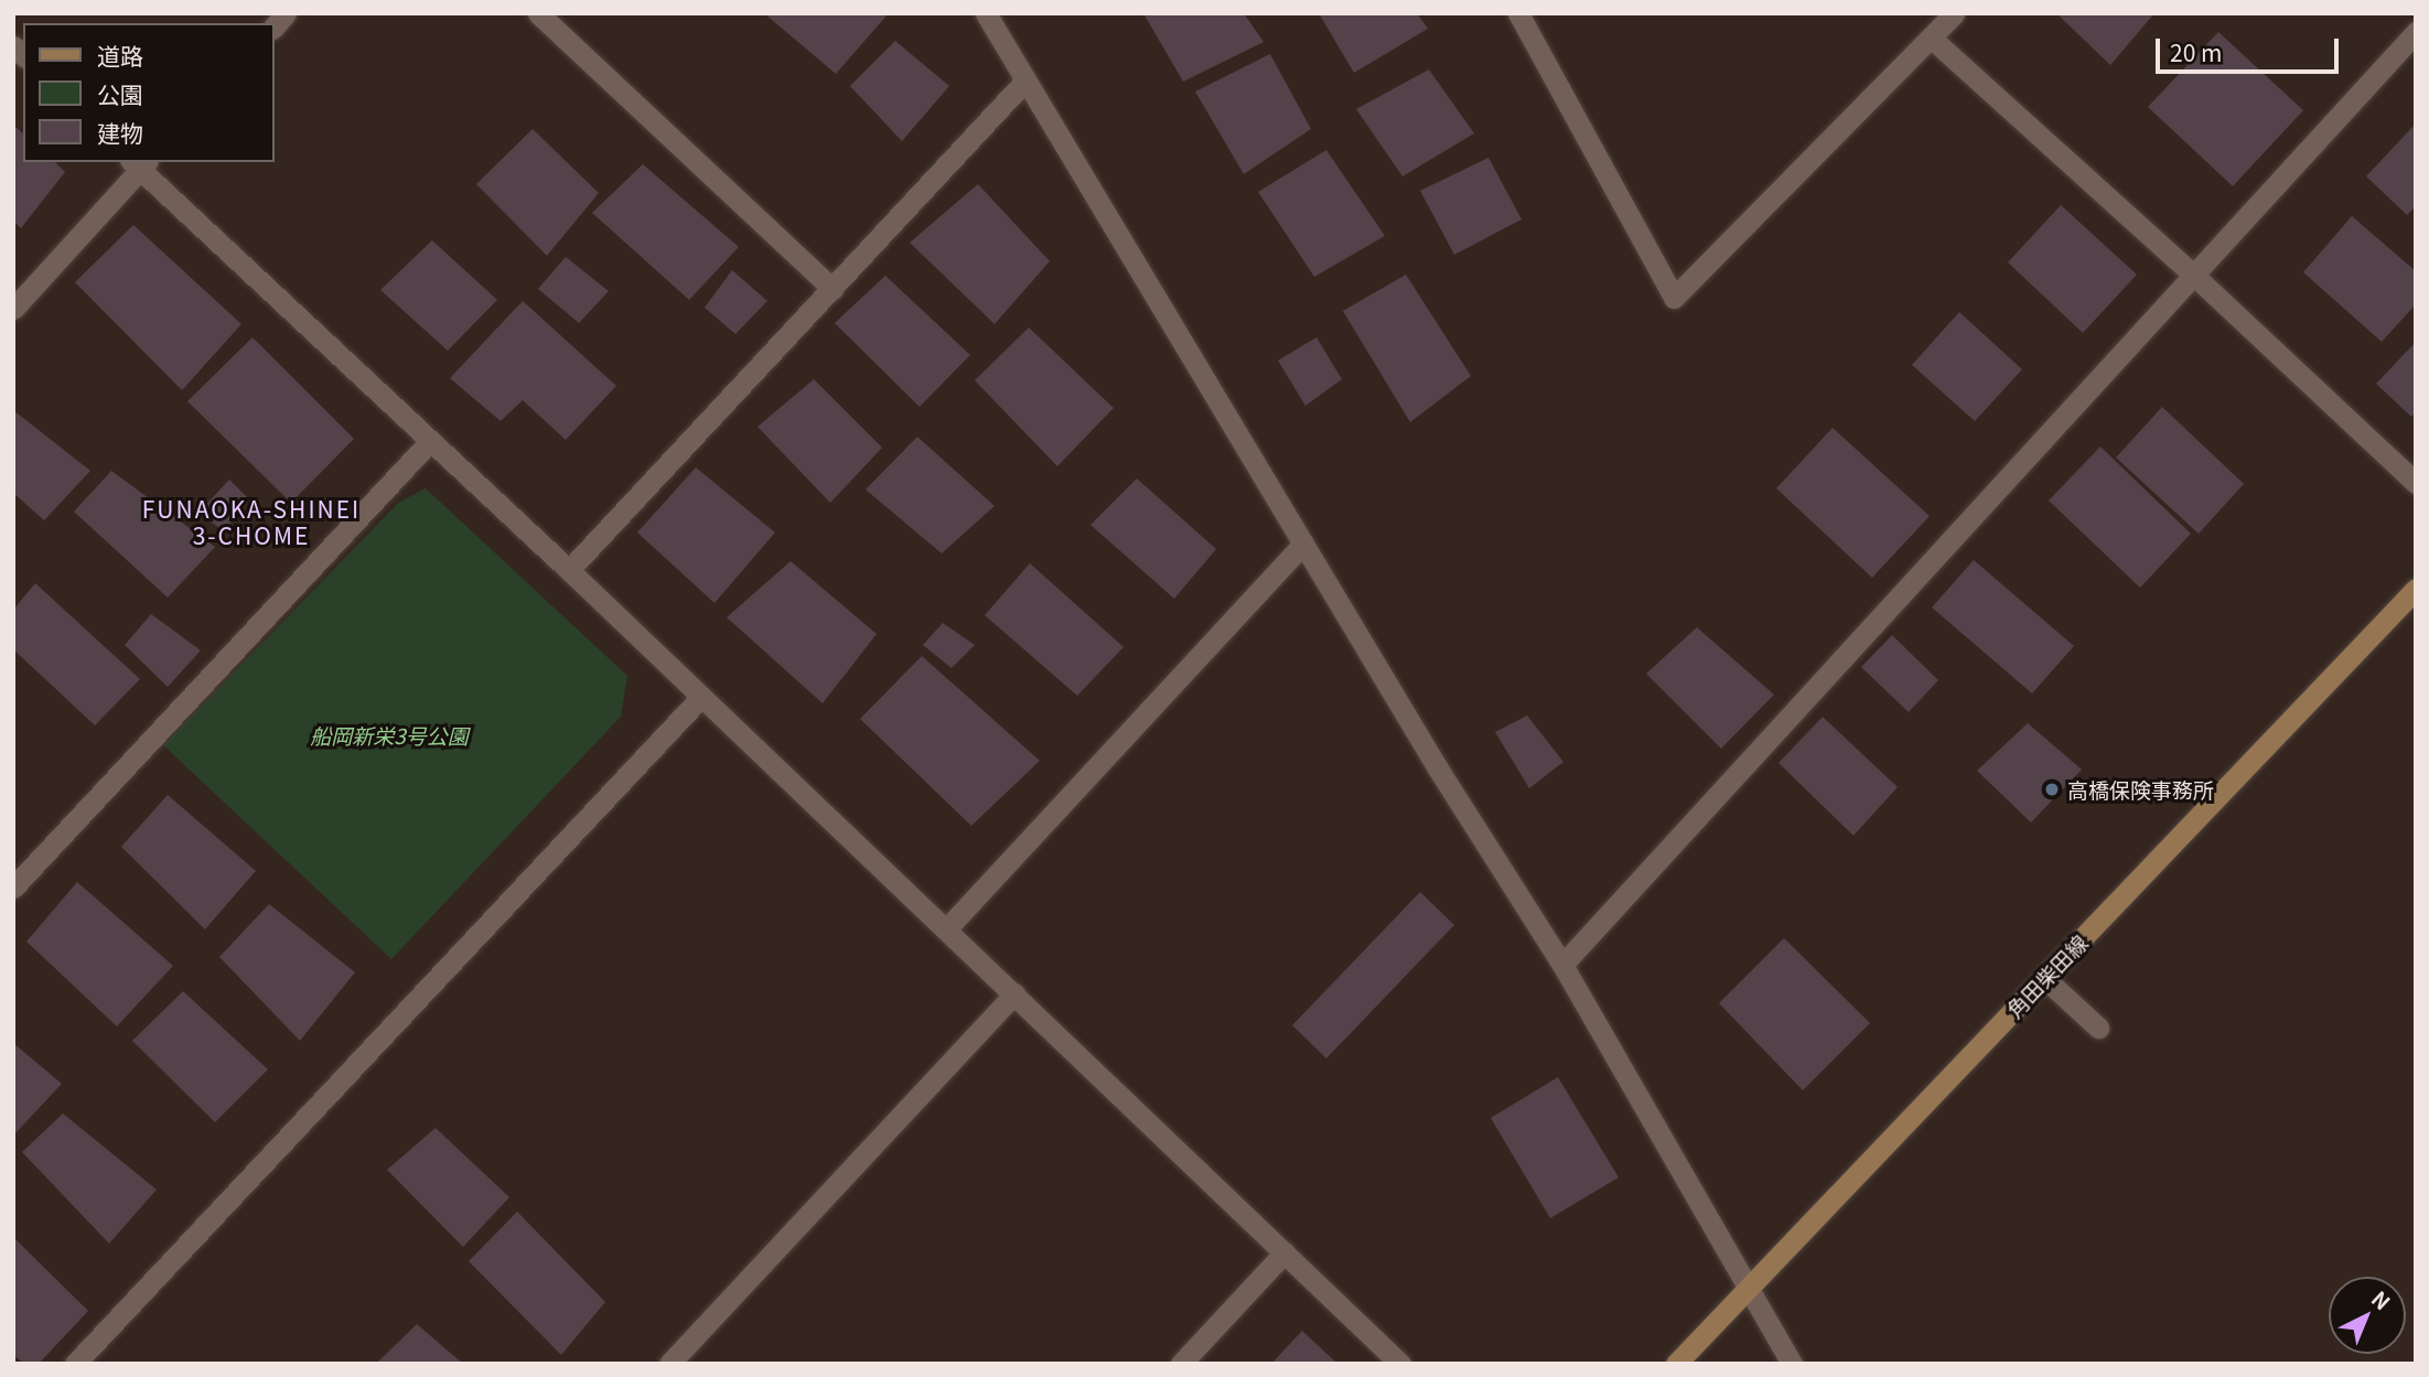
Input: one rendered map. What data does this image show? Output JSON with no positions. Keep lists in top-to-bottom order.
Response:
{
  "streets": {
    "main road": ["角田柴田線"]
  },
  "districts": ["FUNAOKA-SHINEI 3-CHOME"],
  "parks": ["船岡新栄3号公園"],
  "places": ["高橋保険事務所"],
  "legend": ["道路", "公園", "建物"],
  "scale_bar": "20 m",
  "north": "top right"
}
